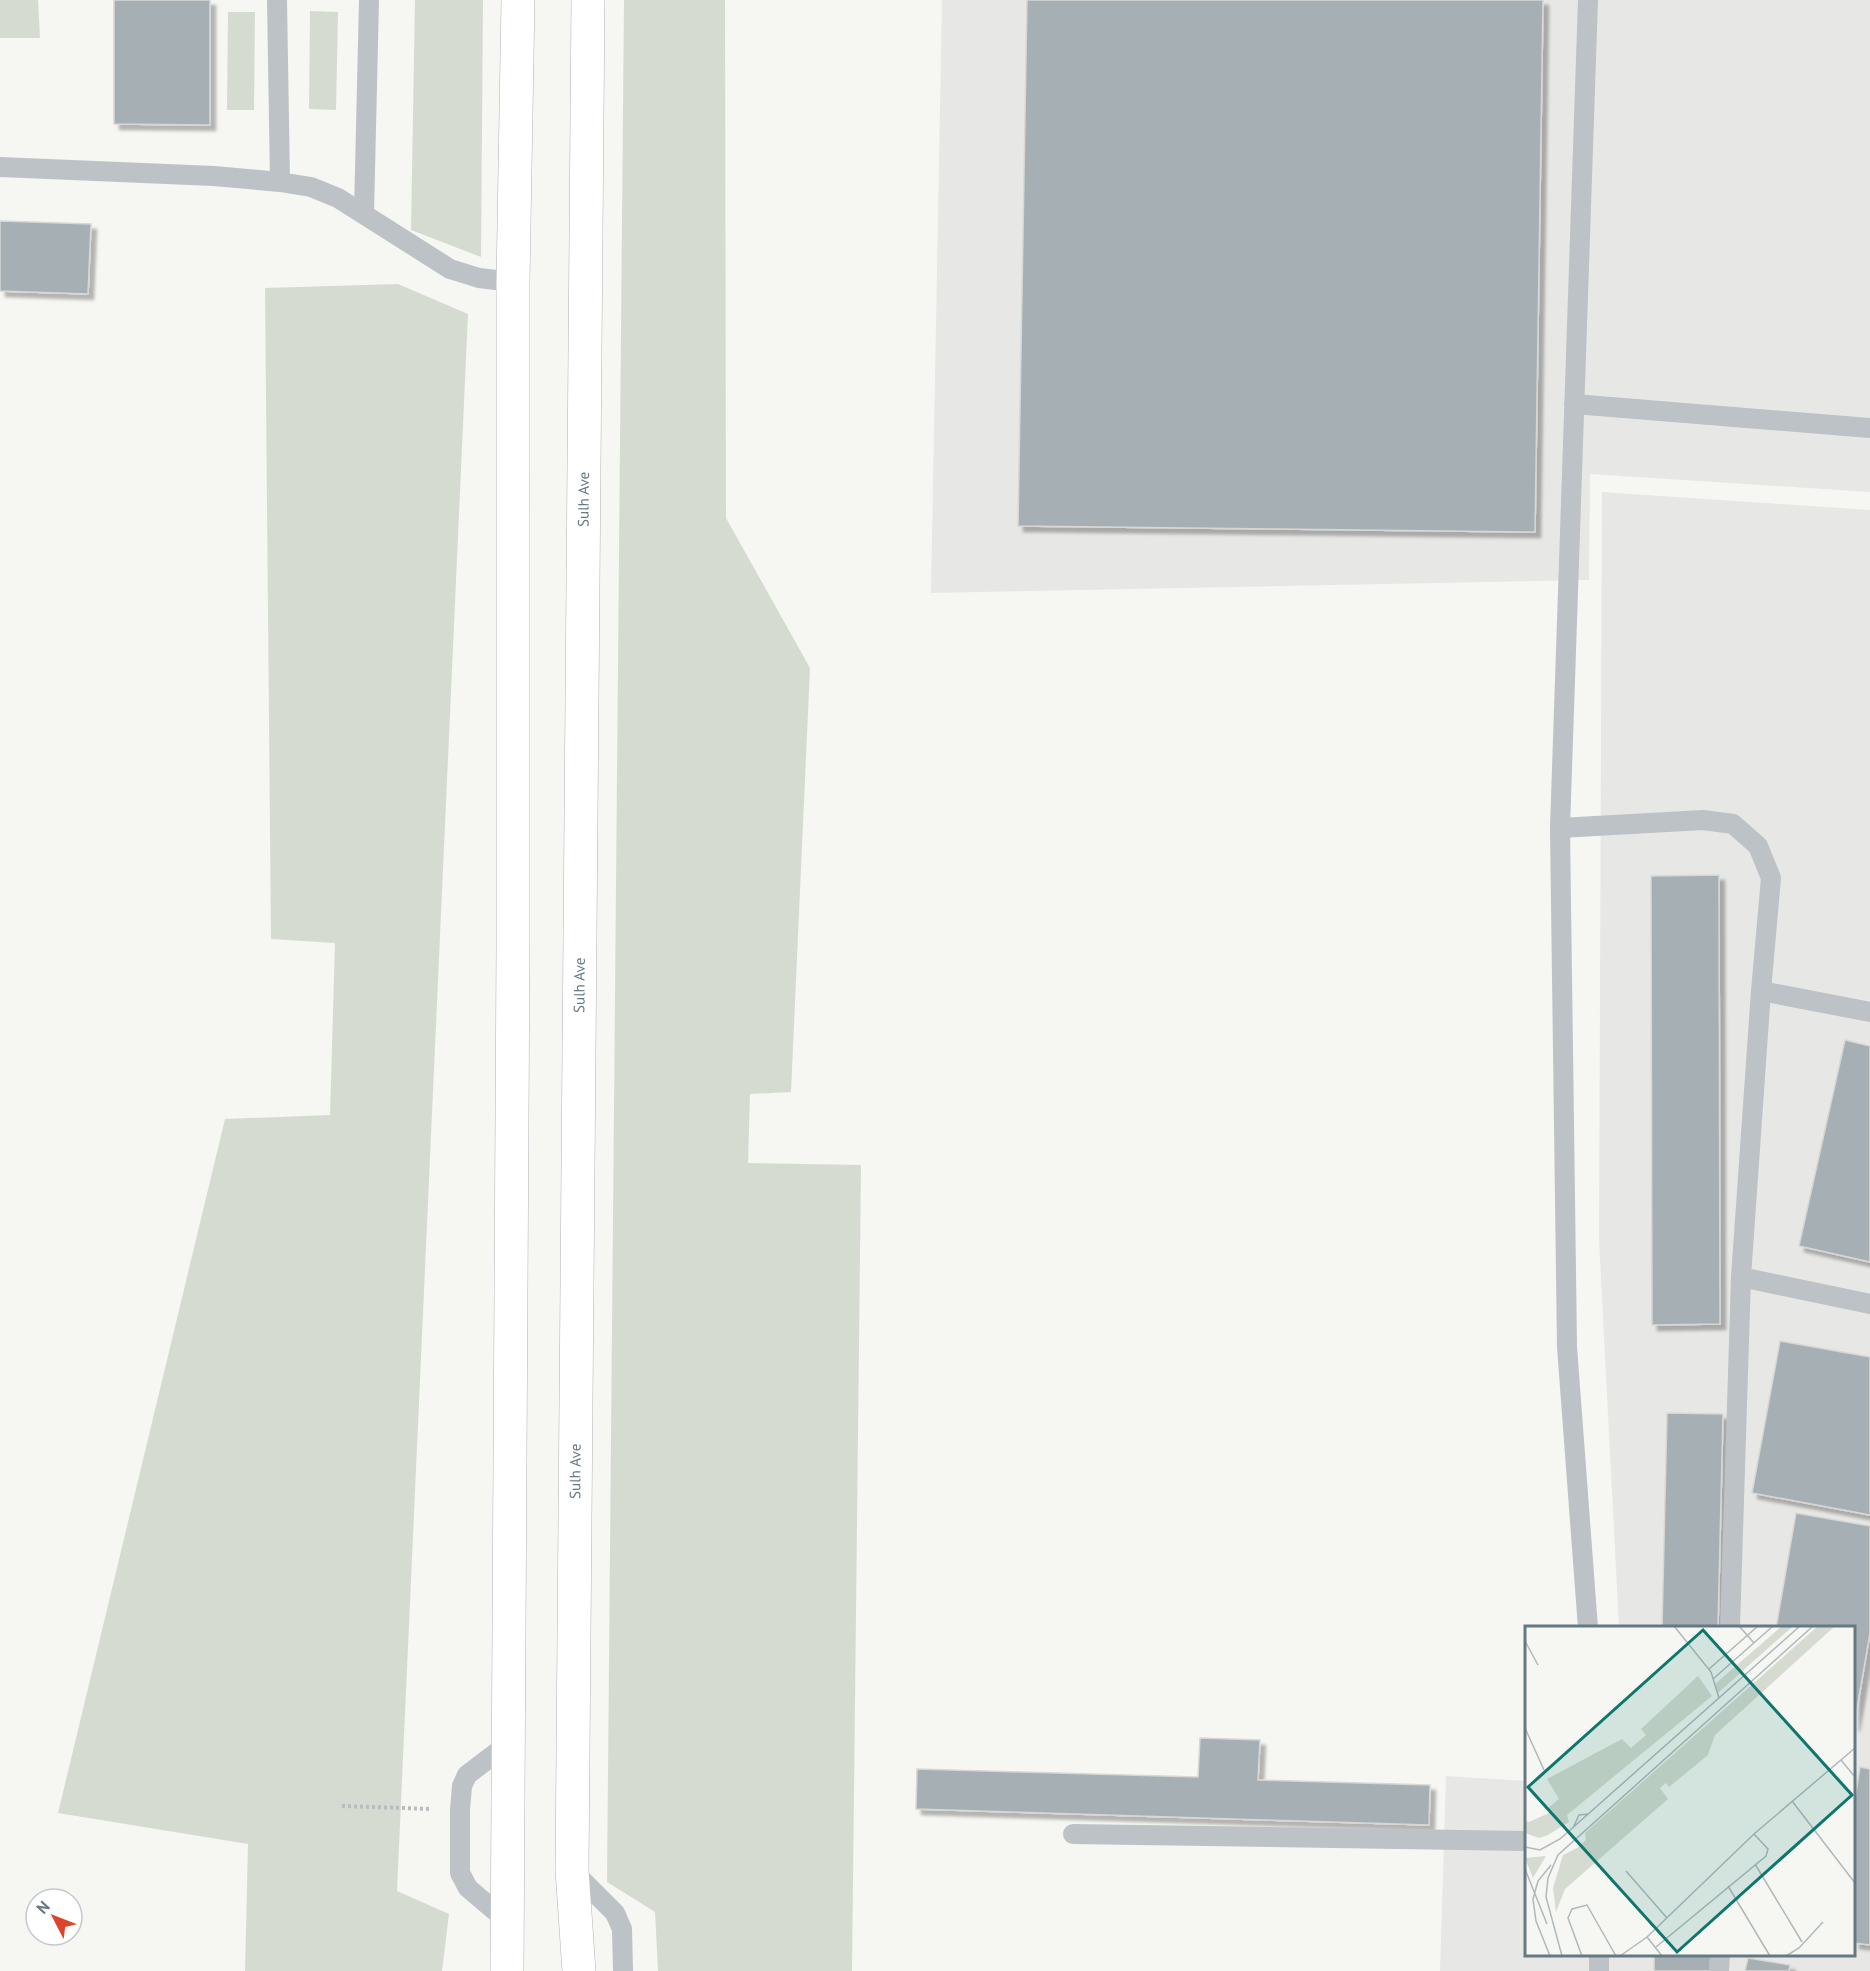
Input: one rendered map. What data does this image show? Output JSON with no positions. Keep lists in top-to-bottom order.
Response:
{
  "streets": {
    "highway": ["Sulh Ave"]
  },
  "north": "top left"
}
